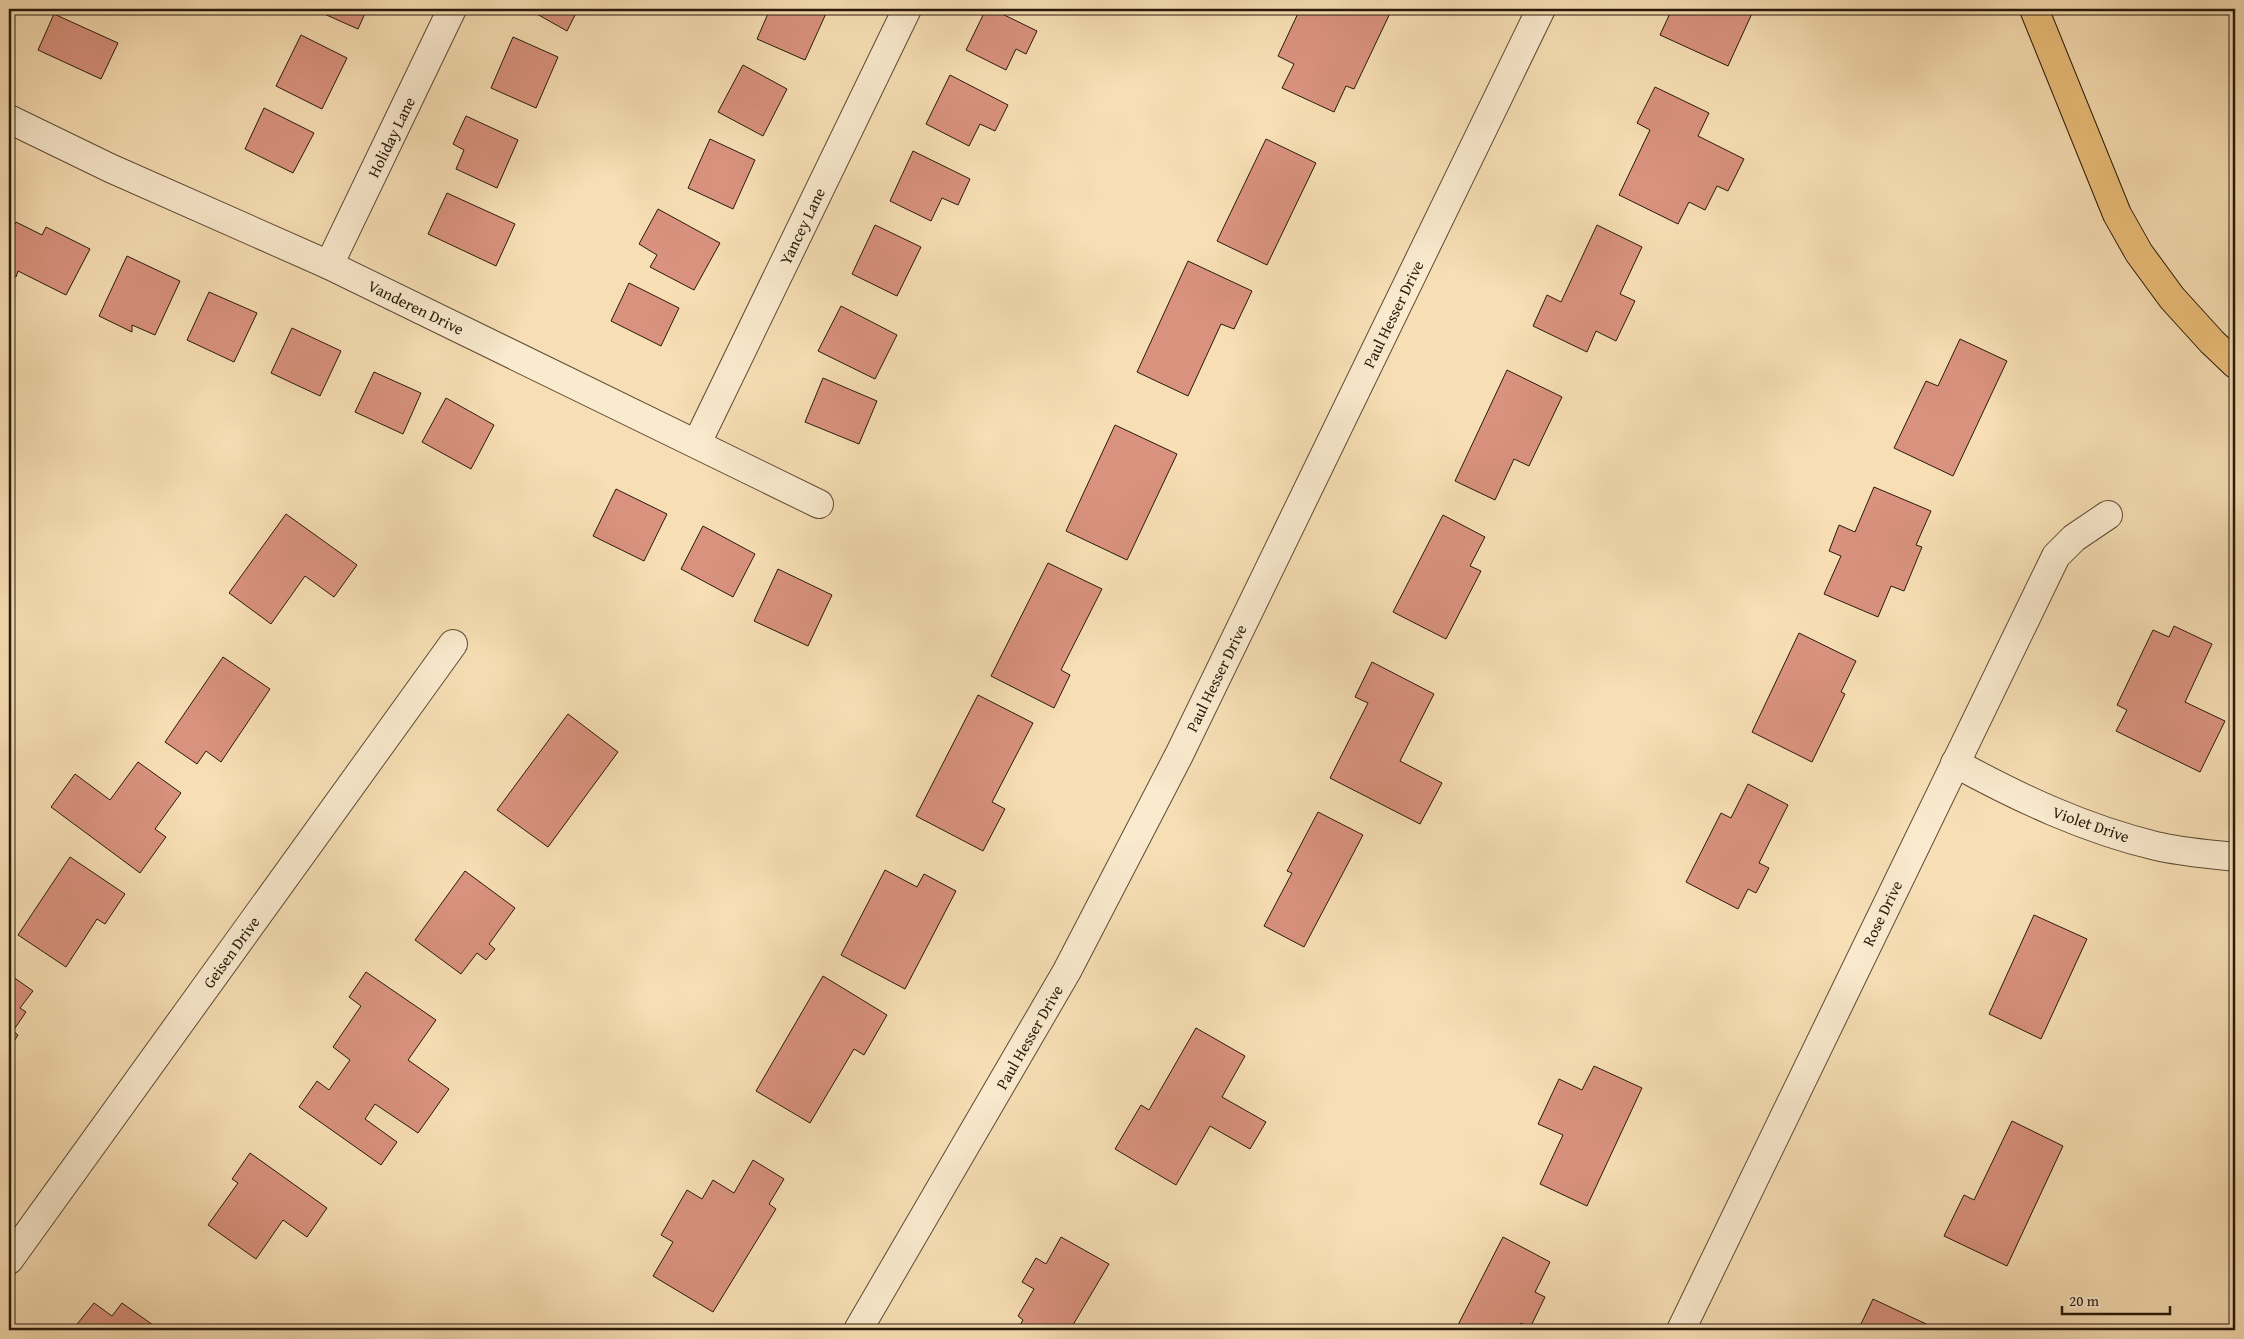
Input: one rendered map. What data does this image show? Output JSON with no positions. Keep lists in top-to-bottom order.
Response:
{
  "streets": {
    "street": [
      "Holiday Lane",
      "Yancey Lane",
      "Vanderen Drive",
      "Paul Hesser Drive",
      "Violet Drive",
      "Rose Drive",
      "Geisen Drive"
    ]
  },
  "crossings": [
    ["Holiday Lane", "Vanderen Drive"],
    ["Yancey Lane", "Vanderen Drive"],
    ["Violet Drive", "Rose Drive"]
  ],
  "scale_bar": "20 m"
}
